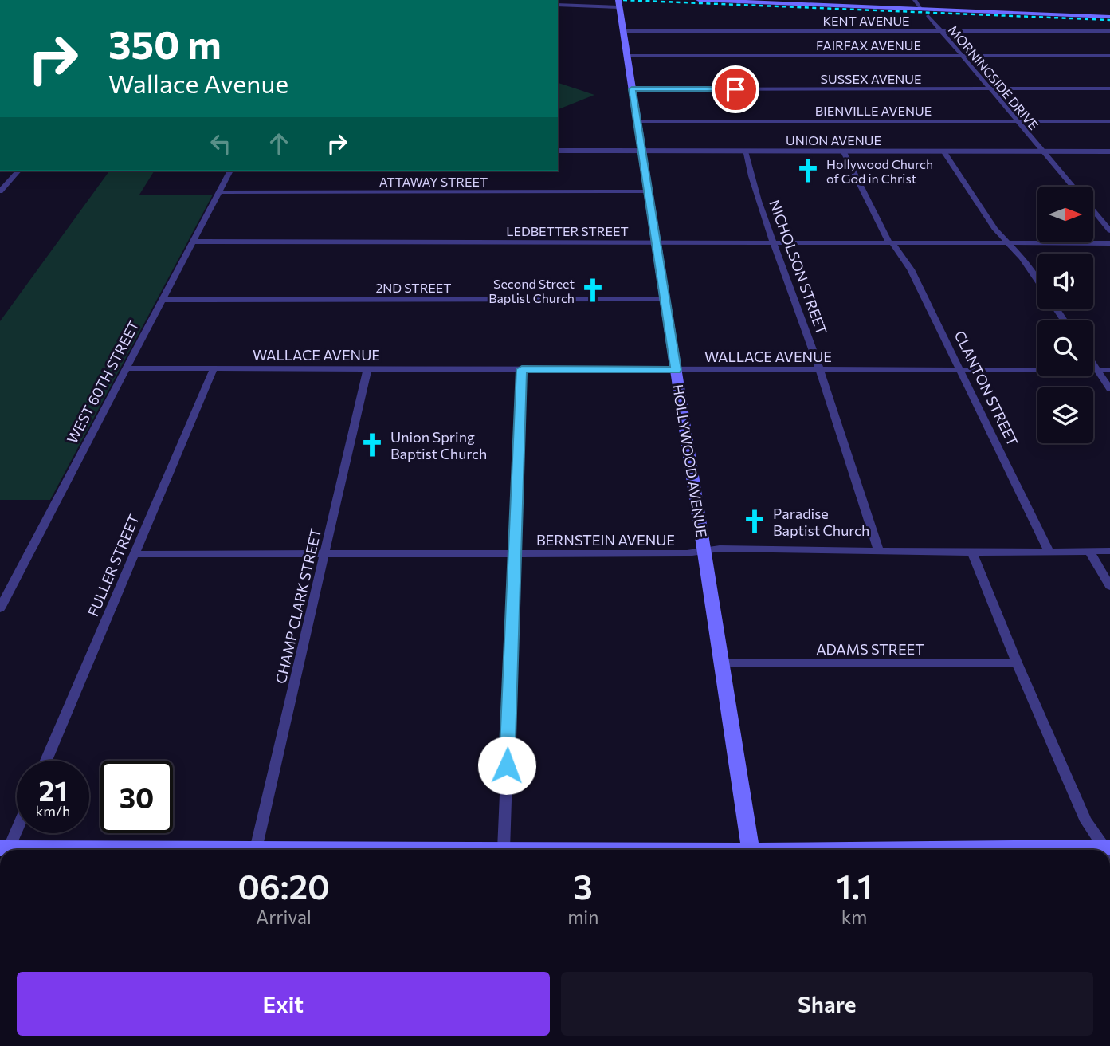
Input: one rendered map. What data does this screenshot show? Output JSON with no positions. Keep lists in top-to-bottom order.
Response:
{
  "streets": {
    "main road": ["HOLLYWOOD AVENUE"],
    "street": [
      "KENT AVENUE",
      "FAIRFAX AVENUE",
      "MORNINGSIDE DRIVE",
      "SUSSEX AVENUE",
      "BIENVILLE AVENUE",
      "UNION AVENUE",
      "ATTAWAY STREET",
      "LEDBETTER STREET",
      "NICHOLSON STREET",
      "2ND STREET",
      "WALLACE AVENUE",
      "WEST 60TH STREET",
      "CLANTON STREET",
      "BERNSTEIN AVENUE",
      "FULLER STREET",
      "CHAMP CLARK STREET",
      "ADAMS STREET"
    ]
  },
  "crossings": [
    ["KENT AVENUE", "MORNINGSIDE DRIVE"],
    ["KENT AVENUE", "HOLLYWOOD AVENUE"],
    ["FAIRFAX AVENUE", "MORNINGSIDE DRIVE"],
    ["FAIRFAX AVENUE", "HOLLYWOOD AVENUE"],
    ["MORNINGSIDE DRIVE", "SUSSEX AVENUE"],
    ["MORNINGSIDE DRIVE", "BIENVILLE AVENUE"],
    ["MORNINGSIDE DRIVE", "UNION AVENUE"],
    ["SUSSEX AVENUE", "HOLLYWOOD AVENUE"],
    ["BIENVILLE AVENUE", "HOLLYWOOD AVENUE"],
    ["UNION AVENUE", "NICHOLSON STREET"],
    ["UNION AVENUE", "CLANTON STREET"],
    ["UNION AVENUE", "HOLLYWOOD AVENUE"],
    ["ATTAWAY STREET", "WEST 60TH STREET"],
    ["ATTAWAY STREET", "HOLLYWOOD AVENUE"],
    ["LEDBETTER STREET", "NICHOLSON STREET"],
    ["LEDBETTER STREET", "WEST 60TH STREET"],
    ["LEDBETTER STREET", "CLANTON STREET"],
    ["LEDBETTER STREET", "HOLLYWOOD AVENUE"],
    ["NICHOLSON STREET", "WALLACE AVENUE"],
    ["NICHOLSON STREET", "BERNSTEIN AVENUE"],
    ["2ND STREET", "WEST 60TH STREET"],
    ["2ND STREET", "HOLLYWOOD AVENUE"],
    ["WALLACE AVENUE", "WEST 60TH STREET"],
    ["WALLACE AVENUE", "CLANTON STREET"],
    ["WALLACE AVENUE", "HOLLYWOOD AVENUE"],
    ["WALLACE AVENUE", "FULLER STREET"],
    ["WALLACE AVENUE", "CHAMP CLARK STREET"],
    ["CLANTON STREET", "BERNSTEIN AVENUE"],
    ["HOLLYWOOD AVENUE", "BERNSTEIN AVENUE"],
    ["HOLLYWOOD AVENUE", "ADAMS STREET"],
    ["BERNSTEIN AVENUE", "FULLER STREET"],
    ["BERNSTEIN AVENUE", "CHAMP CLARK STREET"]
  ],
  "places": {
    "church": [
      "Hollywood Church of God in Christ",
      "Second Street Baptist Church",
      "Union Spring Baptist Church",
      "Paradise Baptist Church"
    ]
  },
  "north": "right",
  "page": {
    "turn": ["350 m", "Wallace Avenue"],
    "speed": "21 km/h",
    "limit": "30",
    "eta": [
      "06:20",
      "Arrival",
      "3",
      "min",
      "1.1",
      "km"
    ],
    "buttons": ["Exit", "Share"]
  }
}
